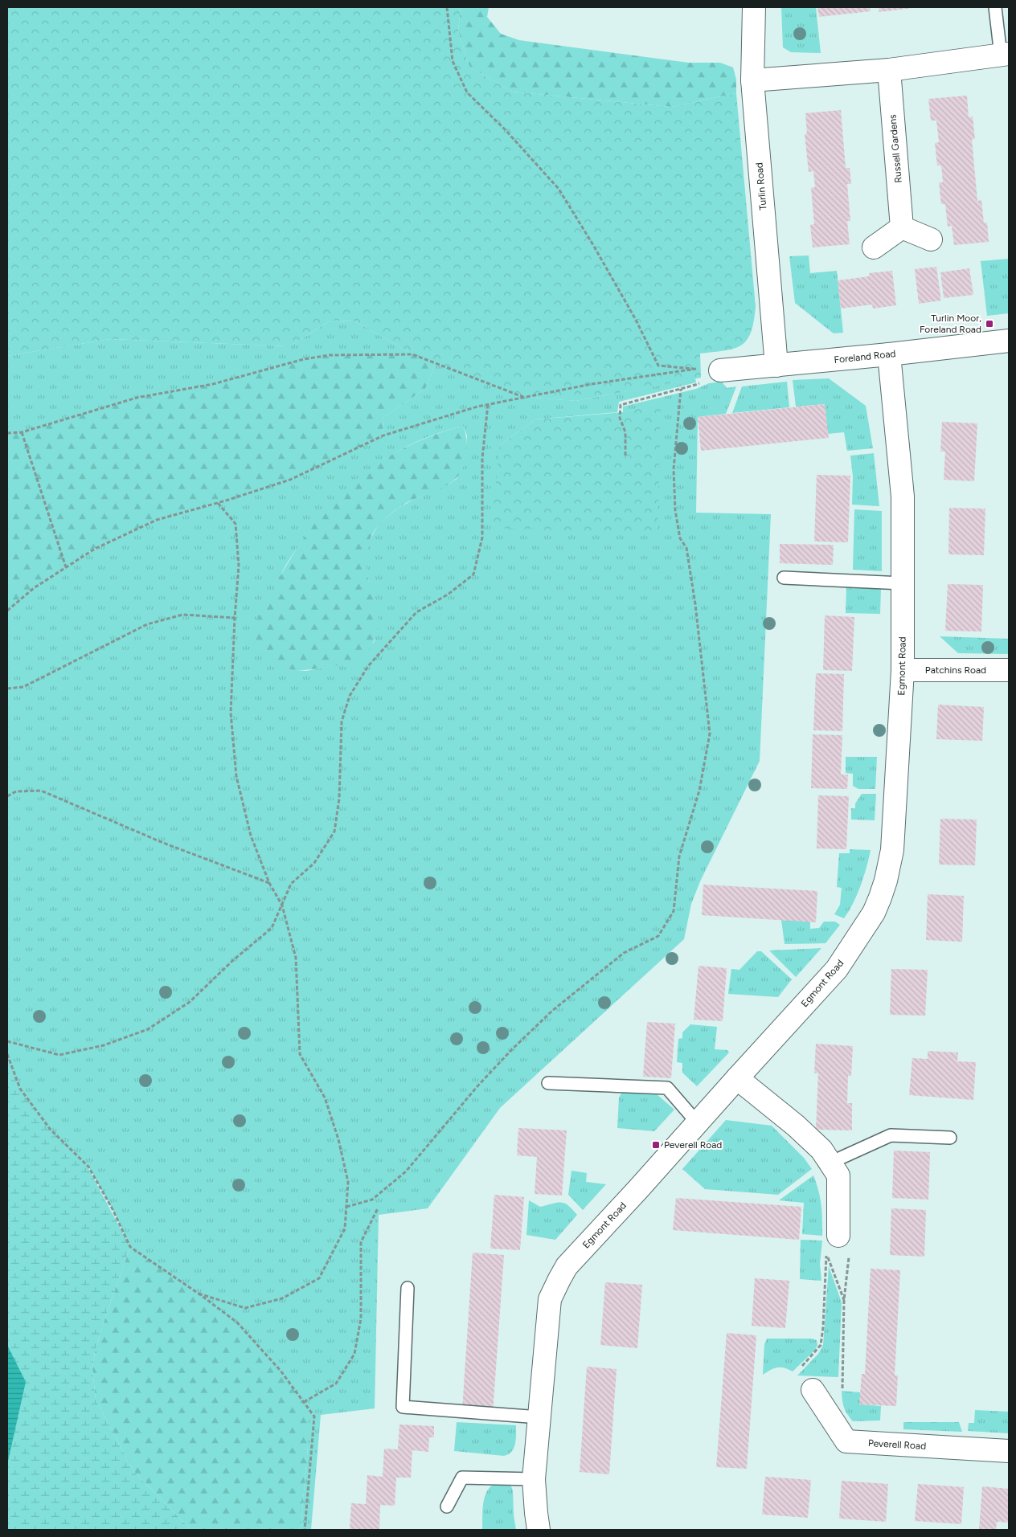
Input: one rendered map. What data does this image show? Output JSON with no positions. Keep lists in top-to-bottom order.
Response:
{
  "streets": {
    "street": [
      "Russell Gardens",
      "Turlin Road",
      "Foreland Road",
      "Egmont Road",
      "Patchins Road",
      "Peverell Road"
    ]
  },
  "crossings": [
    ["Turlin Road", "Foreland Road"],
    ["Foreland Road", "Egmont Road"],
    ["Egmont Road", "Patchins Road"]
  ],
  "places": {
    "transit": ["Turlin Moor, Foreland Road", "Peverell Road"]
  }
}
